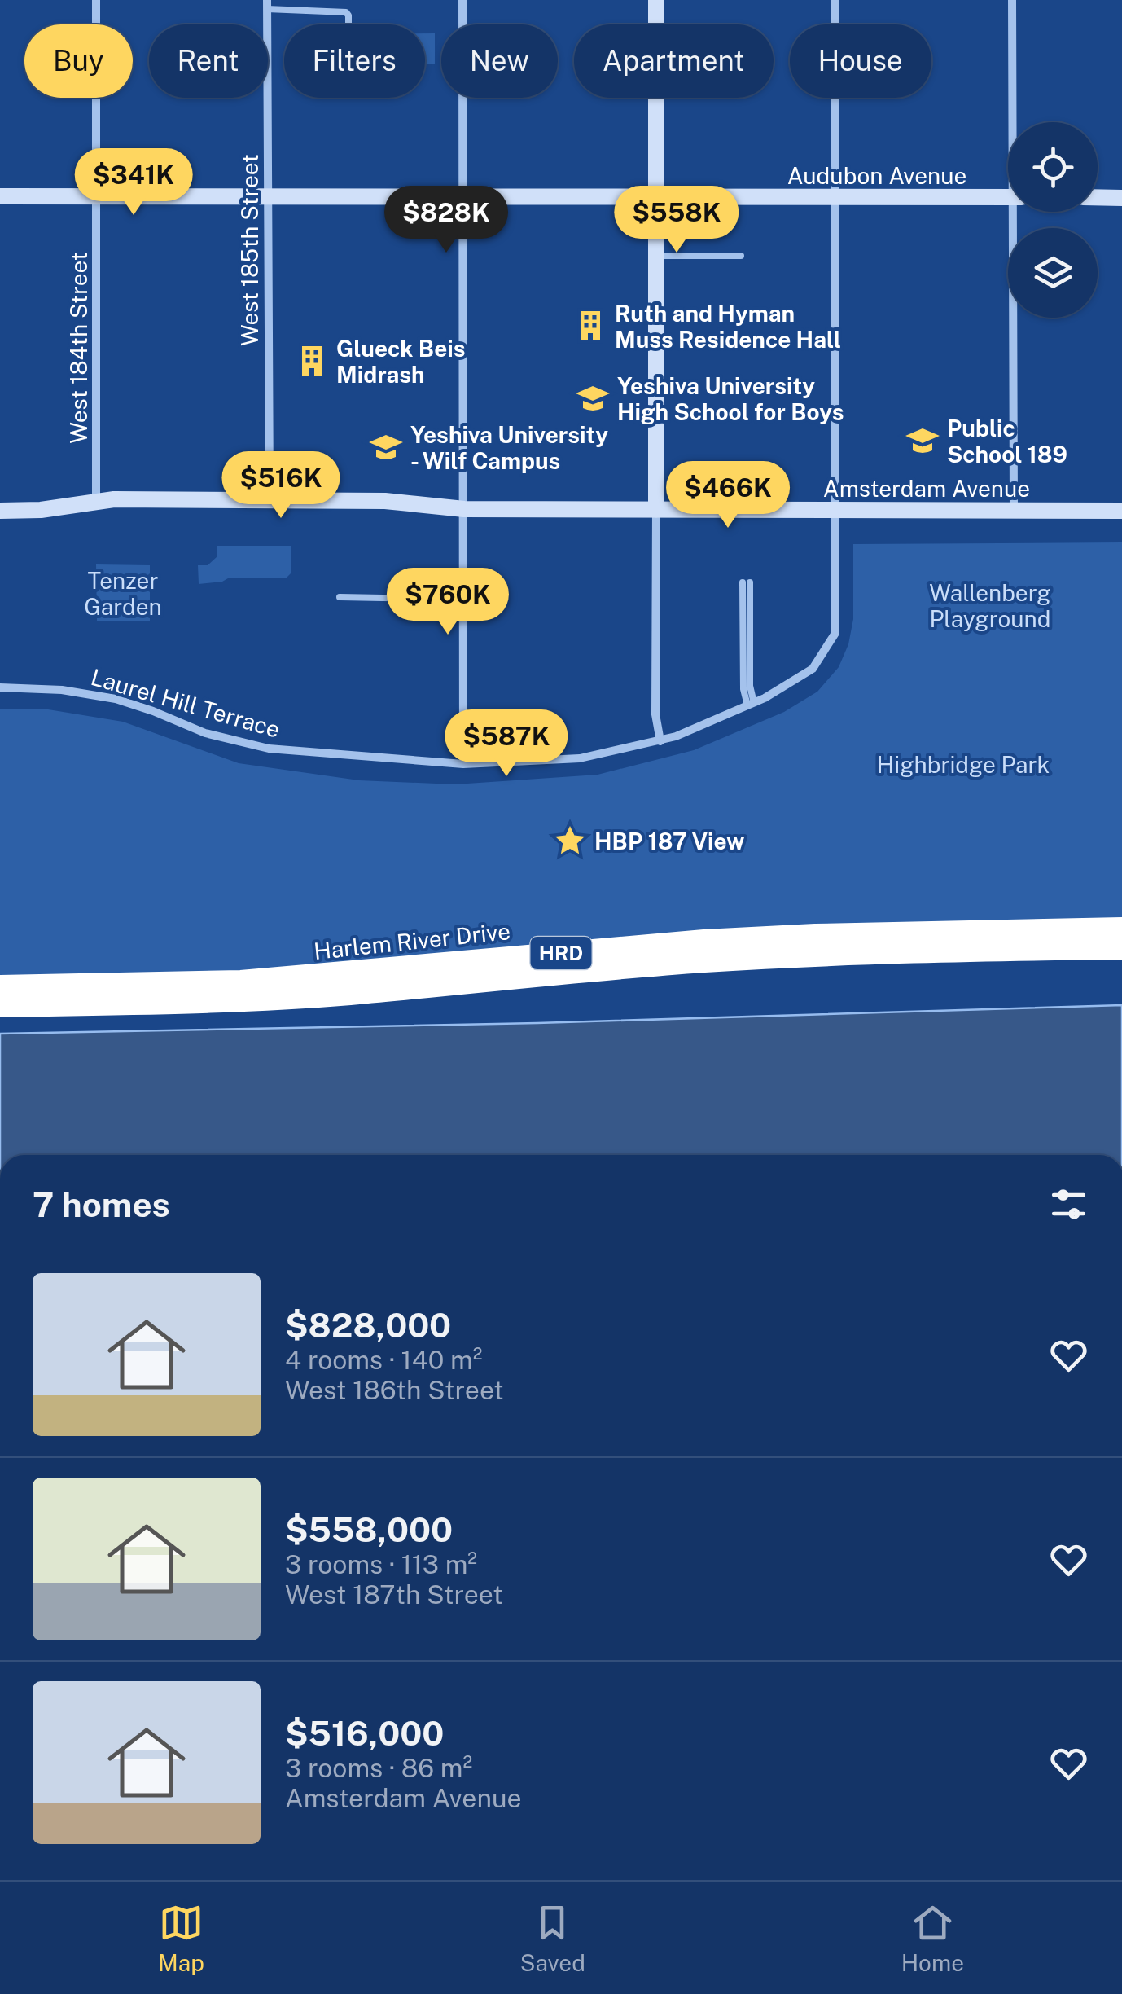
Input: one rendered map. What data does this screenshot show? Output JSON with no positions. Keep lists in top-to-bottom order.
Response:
{
  "streets": {
    "highway": ["Harlem River Drive", "HRD"],
    "street": [
      "Audubon Avenue",
      "West 185th Street",
      "West 184th Street",
      "Amsterdam Avenue",
      "Laurel Hill Terrace"
    ]
  },
  "crossings": [
    ["Audubon Avenue", "West 185th Street"],
    ["Audubon Avenue", "West 184th Street"],
    ["Audubon Avenue", "Laurel Hill Terrace"],
    ["West 185th Street", "Amsterdam Avenue"],
    ["West 184th Street", "Amsterdam Avenue"],
    ["Amsterdam Avenue", "Laurel Hill Terrace"]
  ],
  "parks": ["Tenzer Garden", "Wallenberg Playground", "Highbridge Park"],
  "places": {
    "building": ["Ruth and Hyman Muss Residence Hall", "Glueck Beis Midrash"],
    "school or university": ["Yeshiva University High School for Boys", "Public School 189", "Yeshiva University - Wilf Campus"],
    "place": ["HBP 187 View"]
  },
  "page": {
    "chip": [
      "Buy",
      "Rent",
      "Filters",
      "New",
      "Apartment",
      "House"
    ],
    "price": [
      "$341K",
      "$828K",
      "$558K",
      "$516K",
      "$466K",
      "$760K",
      "$587K"
    ],
    "heading": "7 homes",
    "list": [
      {
        "name": "$828,000",
        "note": "4 rooms · 140 m² · West 186th Street"
      },
      {
        "name": "$558,000",
        "note": "3 rooms · 113 m² · West 187th Street"
      },
      {
        "name": "$516,000",
        "note": "3 rooms · 86 m² · Amsterdam Avenue"
      }
    ],
    "tabs": ["Map", "Saved", "Home"]
  }
}
